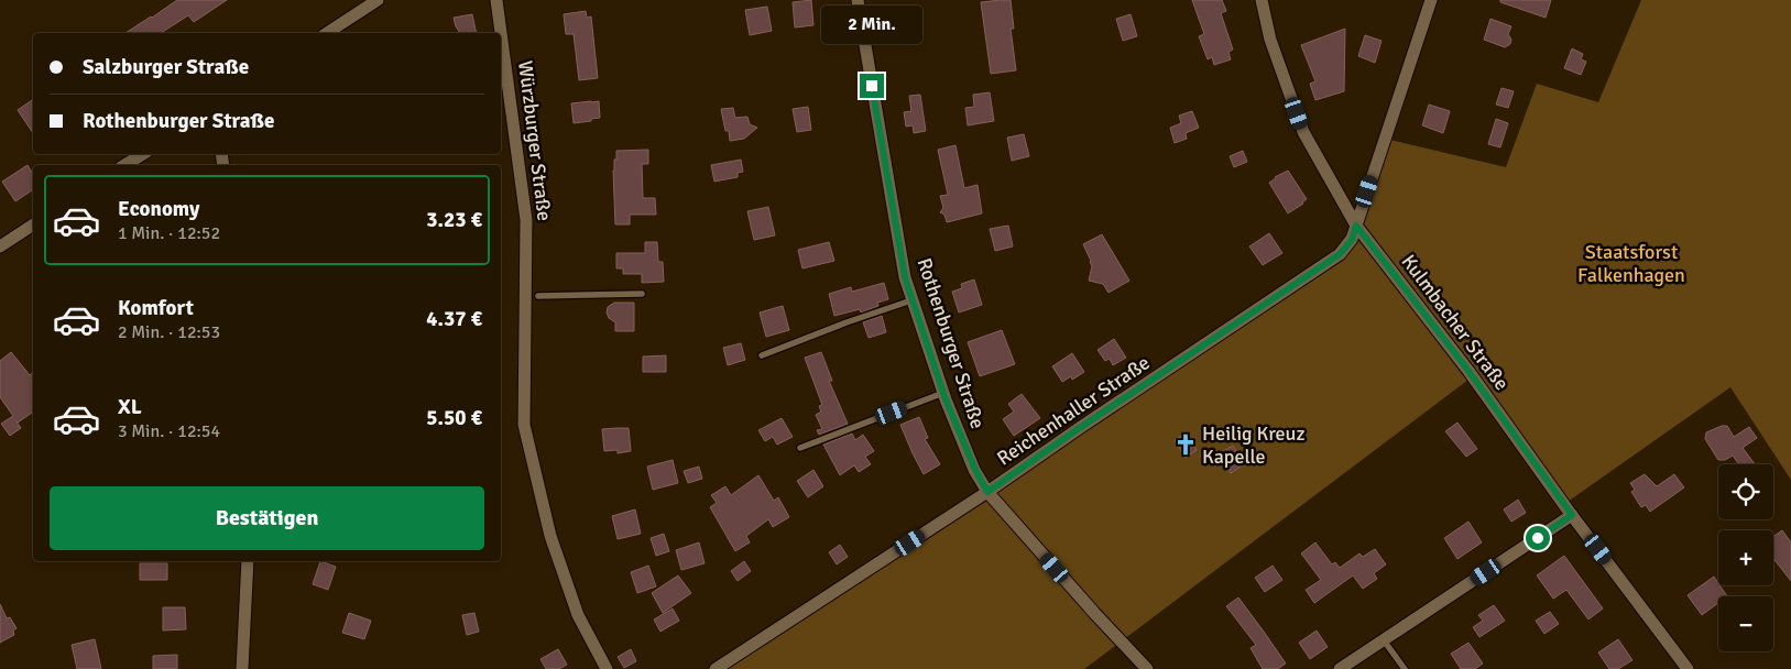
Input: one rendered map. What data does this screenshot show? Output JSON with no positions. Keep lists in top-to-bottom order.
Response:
{
  "streets": {
    "street": [
      "Würzburger Straße",
      "Kulmbacher Straße",
      "Rothenburger Straße",
      "Reichenhaller Straße"
    ]
  },
  "crossings": [
    ["Kulmbacher Straße", "Reichenhaller Straße"],
    ["Rothenburger Straße", "Reichenhaller Straße"]
  ],
  "parks": ["Staatsforst Falkenhagen"],
  "places": {
    "church": ["Heilig Kreuz Kapelle"]
  },
  "page": {
    "bubble": "2 Min.",
    "banner": ["Salzburger Straße", "Rothenburger Straße"],
    "list": [
      {
        "name": "Economy",
        "note": "1 Min. · 12:52",
        "value": "3.23 €"
      },
      {
        "name": "Komfort",
        "note": "2 Min. · 12:53",
        "value": "4.37 €"
      },
      {
        "name": "XL",
        "note": "3 Min. · 12:54",
        "value": "5.50 €"
      }
    ],
    "map_buttons": ["+", "−"],
    "buttons": "Bestätigen"
  }
}
